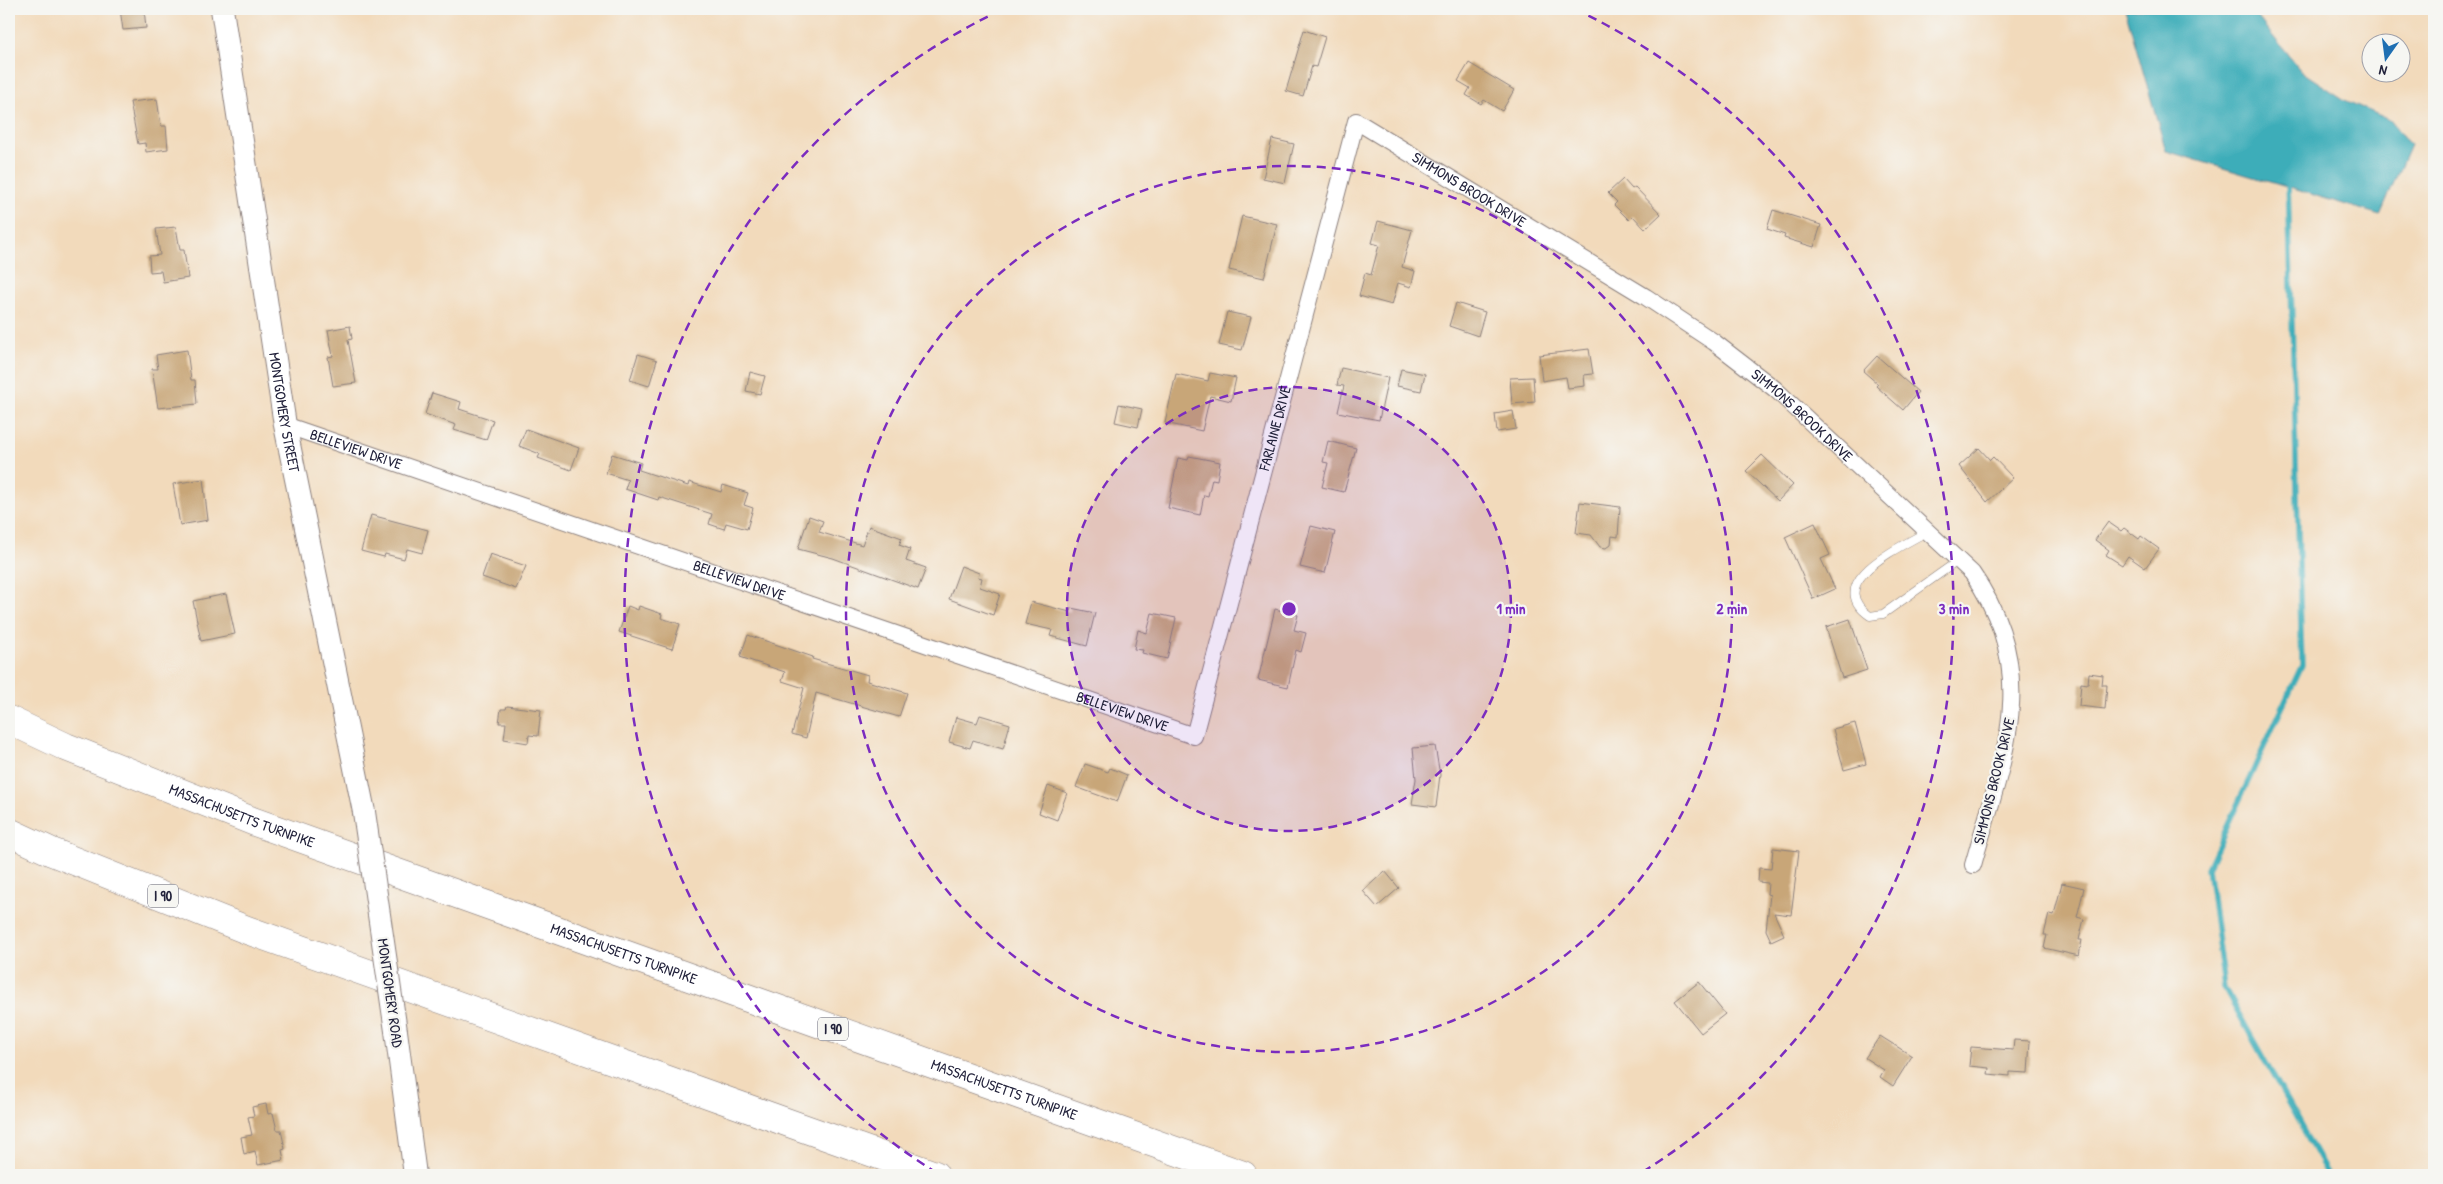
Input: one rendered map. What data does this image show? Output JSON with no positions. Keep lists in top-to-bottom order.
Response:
{
  "streets": {
    "highway": ["MASSACHUSETTS TURNPIKE", "I 90"],
    "main road": ["MONTGOMERY STREET", "MONTGOMERY ROAD"],
    "street": ["SIMMONS BROOK DRIVE", "FARLAINE DRIVE", "BELLEVIEW DRIVE"]
  },
  "crossings": [
    ["SIMMONS BROOK DRIVE", "FARLAINE DRIVE"],
    ["MONTGOMERY STREET", "BELLEVIEW DRIVE"],
    ["MONTGOMERY STREET", "MONTGOMERY ROAD"],
    ["FARLAINE DRIVE", "BELLEVIEW DRIVE"]
  ],
  "north": "bottom",
  "rings": ["1 min", "2 min", "3 min"]
}
